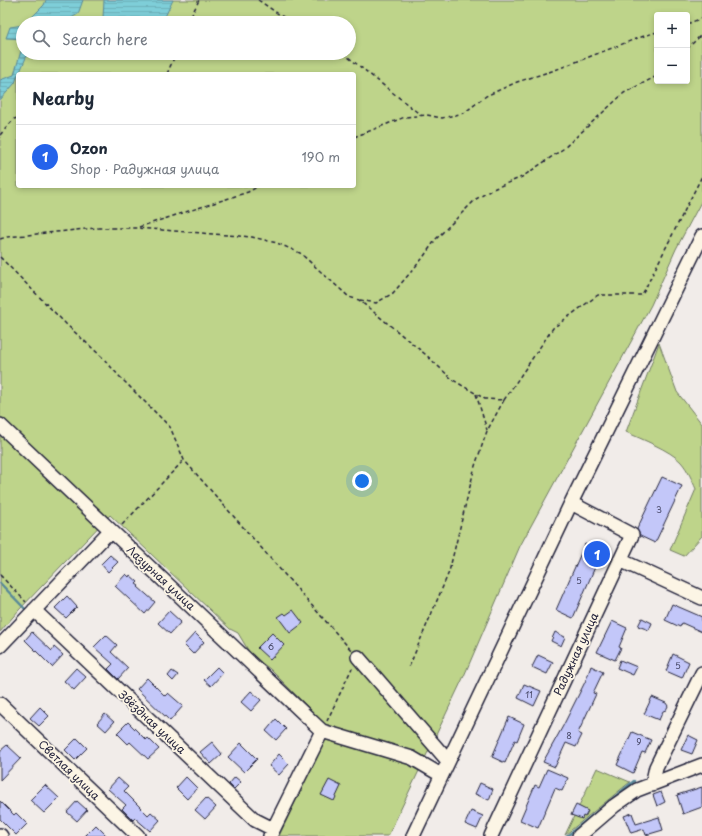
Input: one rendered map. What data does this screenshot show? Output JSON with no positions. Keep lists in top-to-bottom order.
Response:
{
  "streets": {
    "street": [
      "Лазурная улица",
      "Радужная улица",
      "Звёздная улица",
      "Светлая улица"
    ]
  },
  "house_numbers": [
    "3",
    "5",
    "6",
    "5",
    "11",
    "8",
    "9"
  ],
  "page": {
    "map_buttons": ["+", "−"],
    "search": "Search here",
    "heading": "Nearby",
    "list": [
      {
        "mark": "1",
        "name": "Ozon",
        "note": "Shop · Радужная улица",
        "value": "190 m"
      }
    ],
    "pins": "1"
  }
}
